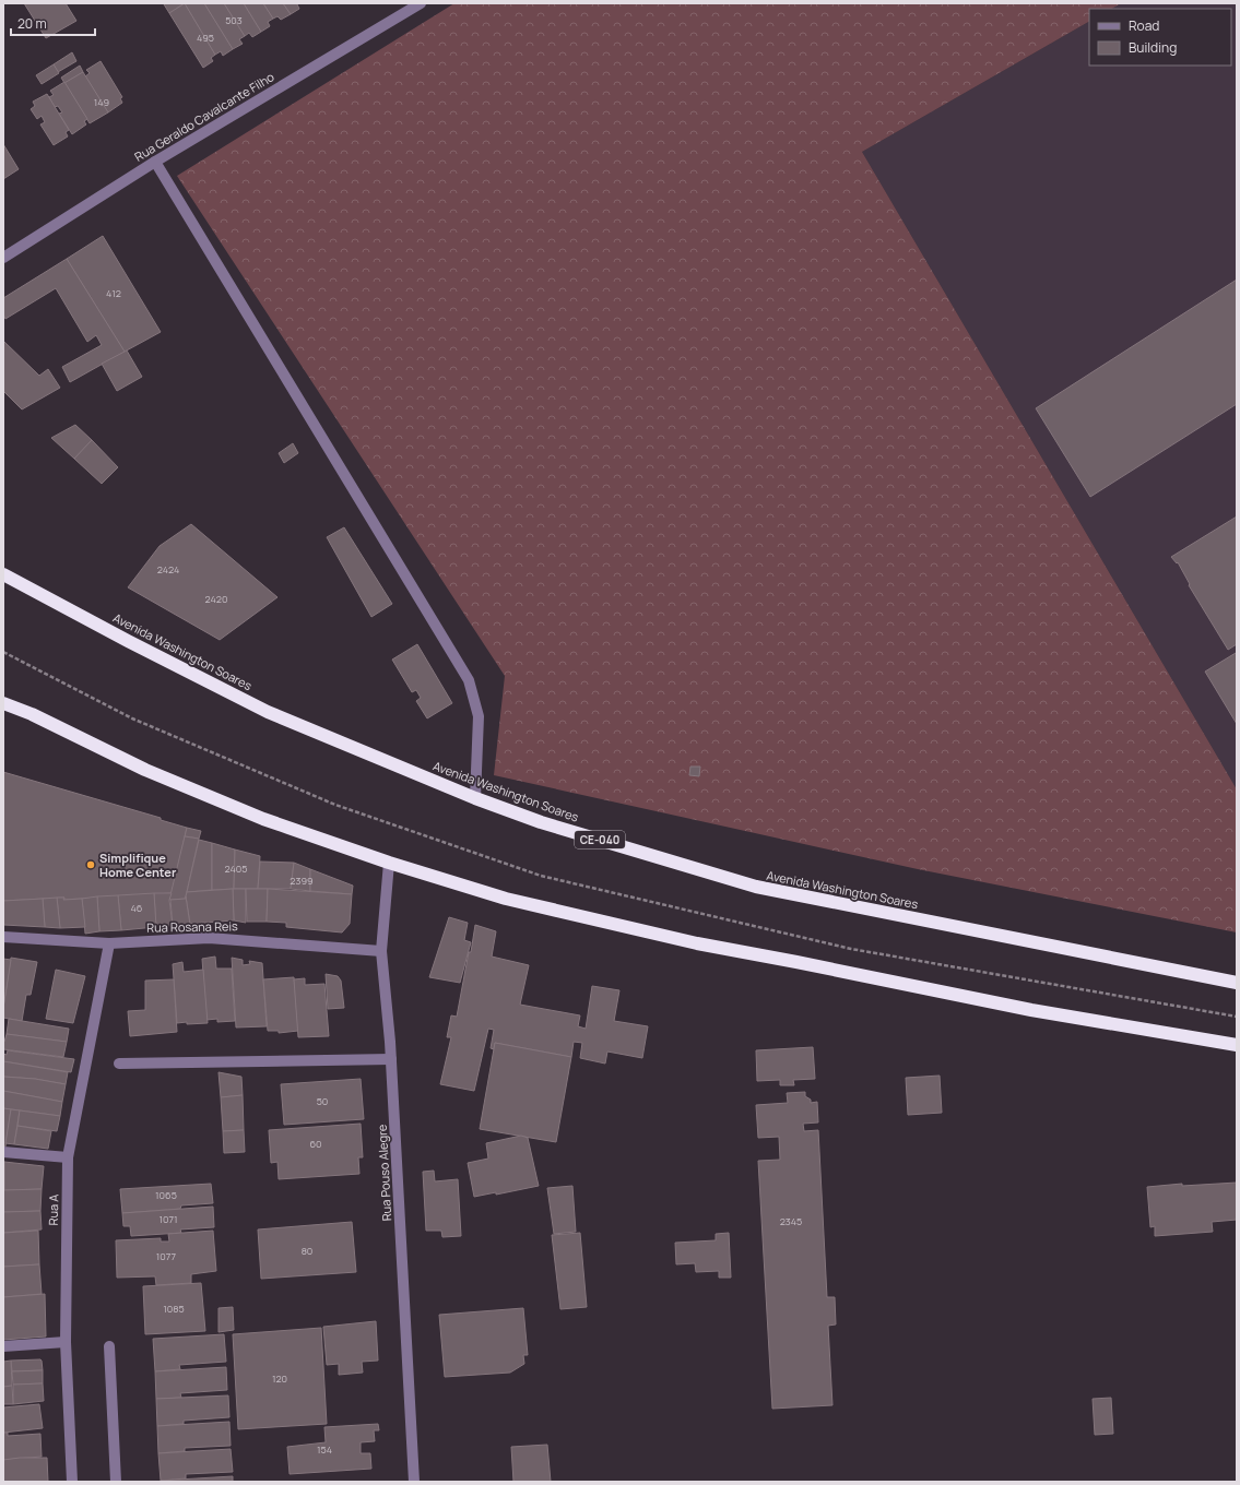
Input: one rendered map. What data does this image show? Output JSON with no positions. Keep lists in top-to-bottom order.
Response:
{
  "streets": {
    "highway": ["Avenida Washington Soares", "CE-040"],
    "street": [
      "Rua Geraldo Cavalcante Filho",
      "Rua Rosana Reis",
      "Rua Pouso Alegre",
      "Rua A"
    ]
  },
  "crossings": [
    ["Rua Rosana Reis", "Rua Pouso Alegre"],
    ["Rua Rosana Reis", "Rua A"]
  ],
  "places": ["Simplifique Home Center"],
  "house_numbers": [
    "503",
    "495",
    "149",
    "412",
    "2424",
    "2420",
    "2405",
    "2399",
    "46",
    "50",
    "60",
    "1065",
    "1071",
    "2345",
    "80",
    "1077",
    "1085",
    "120",
    "154"
  ],
  "legend": ["Road", "Building"],
  "scale_bar": "20 m"
}
